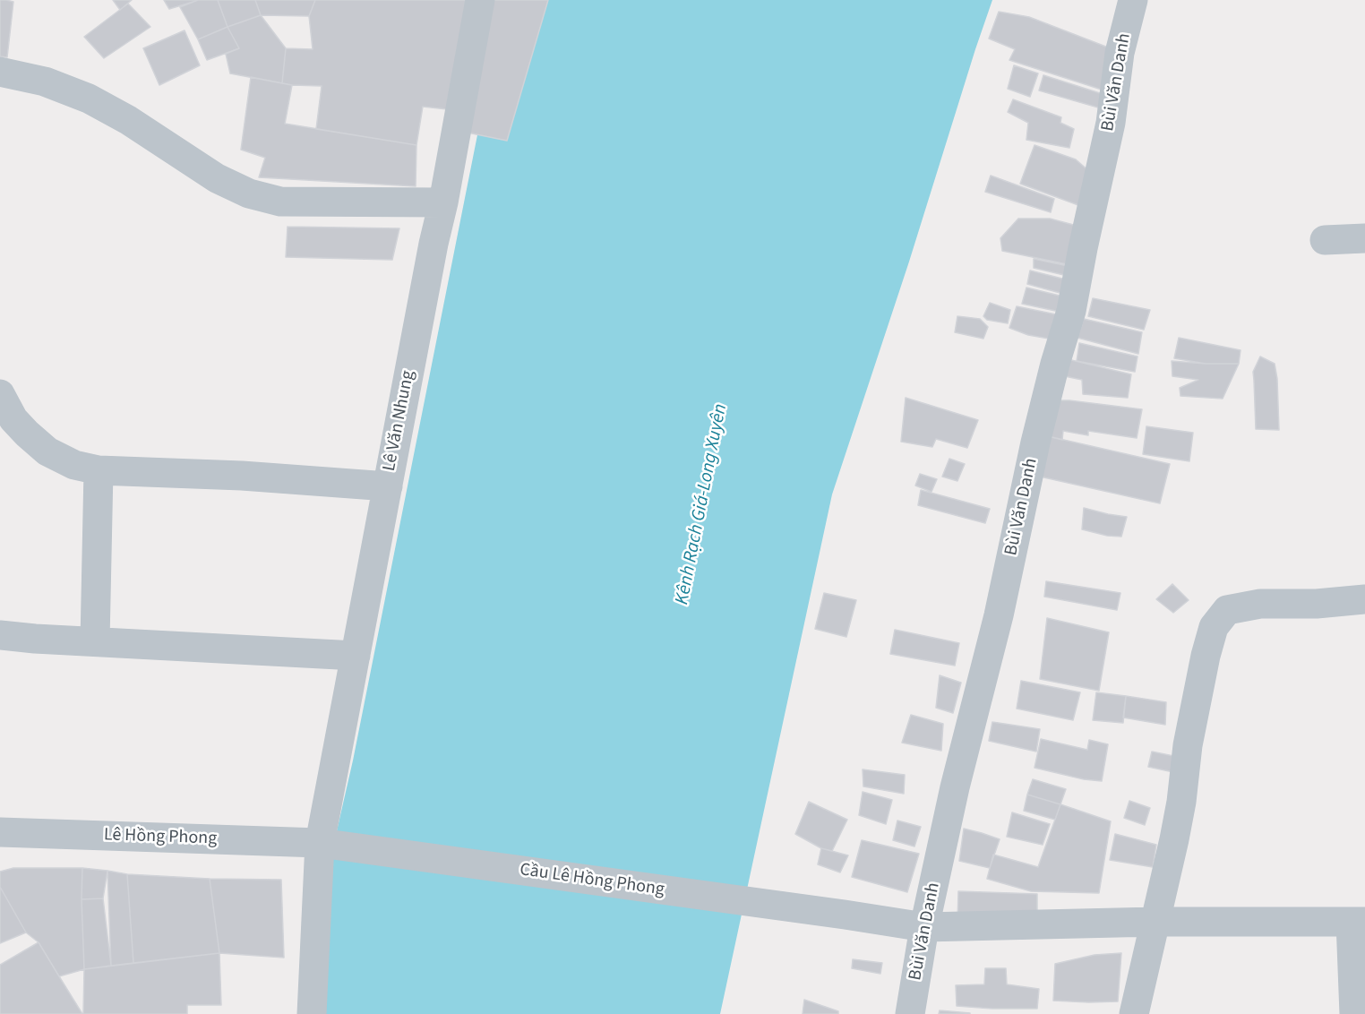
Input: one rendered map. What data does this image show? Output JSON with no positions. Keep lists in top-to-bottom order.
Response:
{
  "streets": {
    "street": [
      "Bùi Văn Danh",
      "Lê Văn Nhung",
      "Lê Hồng Phong",
      "Cầu Lê Hồng Phong"
    ]
  },
  "crossings": [
    ["Bùi Văn Danh", "Cầu Lê Hồng Phong"],
    ["Lê Văn Nhung", "Lê Hồng Phong"],
    ["Lê Văn Nhung", "Cầu Lê Hồng Phong"],
    ["Lê Hồng Phong", "Cầu Lê Hồng Phong"]
  ],
  "water": ["Kênh Rạch Giá-Long Xuyên"]
}
